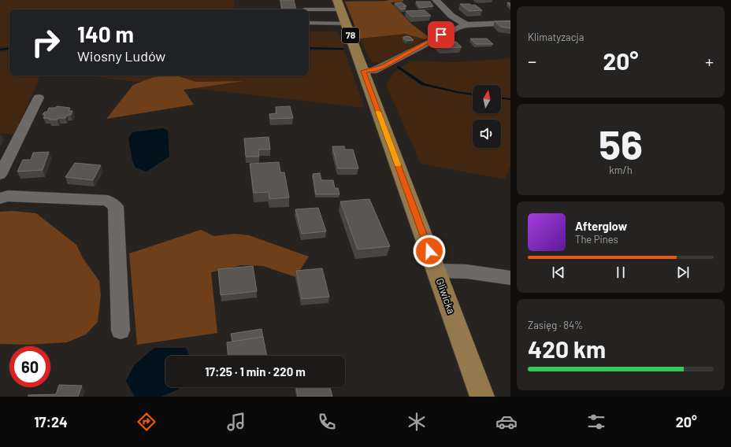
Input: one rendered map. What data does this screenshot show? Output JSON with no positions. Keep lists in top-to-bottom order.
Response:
{
  "streets": {
    "main road": ["78", "Gliwicka"]
  },
  "north": "top",
  "page": {
    "tile": [
      "Klimatyzacja",
      ["56", "km/h"],
      ["Zasięg · 84%", "420 km"]
    ],
    "turn": ["140 m", "Wiosny Ludów"],
    "heat": ["−", "20°", "+"],
    "song": ["Afterglow", "The Pines"],
    "limit": "60",
    "trip": "17:25 · 1 min · 220 m",
    "tabs": ["17:24", "20°"]
  }
}
